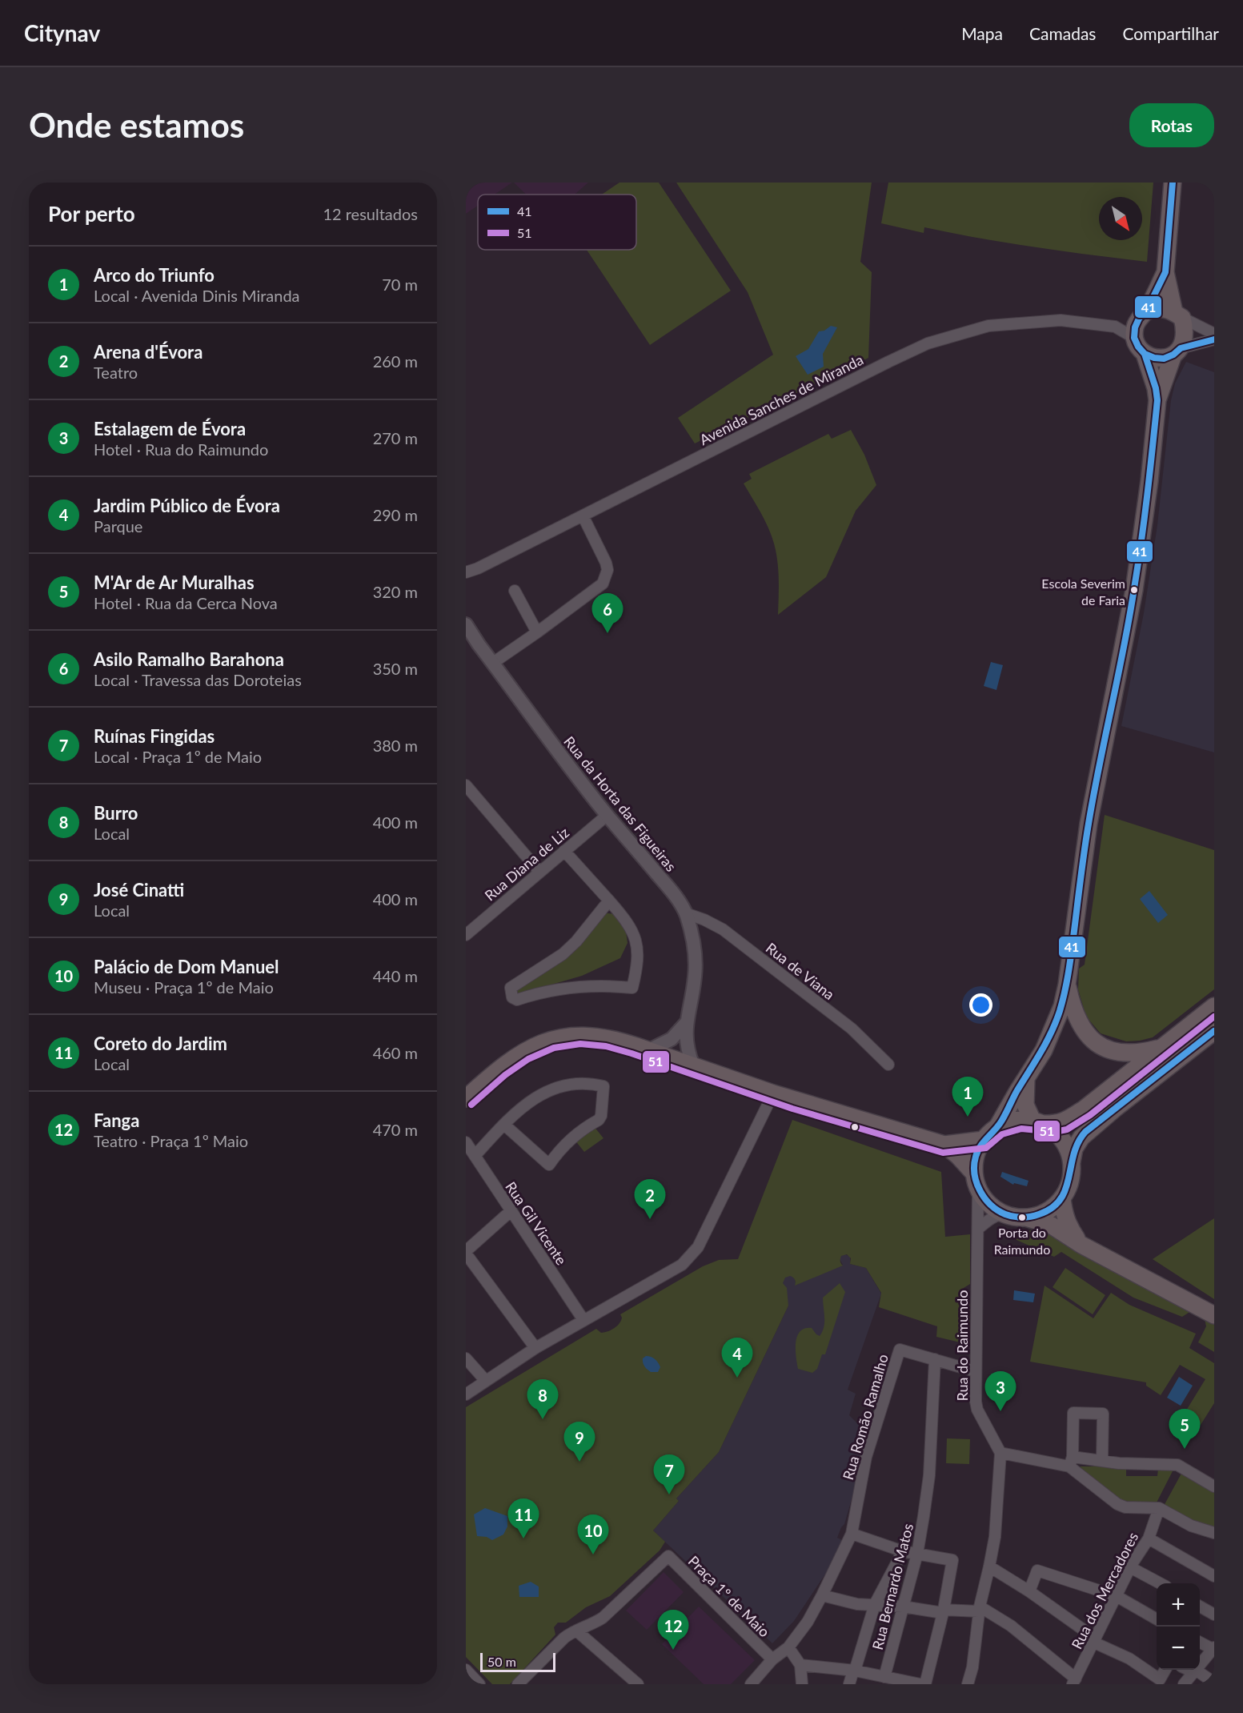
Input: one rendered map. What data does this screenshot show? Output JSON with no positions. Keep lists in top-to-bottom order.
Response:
{
  "streets": {
    "street": [
      "Avenida Sanches de Miranda",
      "Rua da Horta das Figueiras",
      "Rua Diana de Liz",
      "Rua de Viana",
      "Rua Gil Vicente",
      "Rua do Raimundo",
      "Rua Romão Ramalho",
      "Rua Bernardo Matos",
      "Rua dos Mercadores",
      "Praça 1º de Maio"
    ]
  },
  "crossings": [
    ["Rua da Horta das Figueiras", "Rua Diana de Liz"],
    ["Rua da Horta das Figueiras", "Rua de Viana"],
    ["Rua Romão Ramalho", "Rua Bernardo Matos"],
    ["Rua Romão Ramalho", "Praça 1º de Maio"]
  ],
  "places": ["Escola Severim de Faria", "Porta do Raimundo"],
  "lines": ["transit line 41", "transit line 51"],
  "legend": ["41", "51"],
  "scale_bar": "50 m",
  "north": "bottom right",
  "page": {
    "header": "Citynav",
    "nav": ["Mapa", "Camadas", "Compartilhar"],
    "buttons": "Rotas",
    "title": "Onde estamos",
    "heading": ["Por perto", "12 resultados"],
    "list": [
      {
        "mark": "1",
        "name": "Arco do Triunfo",
        "note": "Local · Avenida Dinis Miranda",
        "value": "70 m"
      },
      {
        "mark": "2",
        "name": "Arena d'Évora",
        "note": "Teatro",
        "value": "260 m"
      },
      {
        "mark": "3",
        "name": "Estalagem de Évora",
        "note": "Hotel · Rua do Raimundo",
        "value": "270 m"
      },
      {
        "mark": "4",
        "name": "Jardim Público de Évora",
        "note": "Parque",
        "value": "290 m"
      },
      {
        "mark": "5",
        "name": "M'Ar de Ar Muralhas",
        "note": "Hotel · Rua da Cerca Nova",
        "value": "320 m"
      },
      {
        "mark": "6",
        "name": "Asilo Ramalho Barahona",
        "note": "Local · Travessa das Doroteias",
        "value": "350 m"
      },
      {
        "mark": "7",
        "name": "Ruínas Fingidas",
        "note": "Local · Praça 1º de Maio",
        "value": "380 m"
      },
      {
        "mark": "8",
        "name": "Burro",
        "note": "Local",
        "value": "400 m"
      },
      {
        "mark": "9",
        "name": "José Cinatti",
        "note": "Local",
        "value": "400 m"
      },
      {
        "mark": "10",
        "name": "Palácio de Dom Manuel",
        "note": "Museu · Praça 1º de Maio",
        "value": "440 m"
      },
      {
        "mark": "11",
        "name": "Coreto do Jardim",
        "note": "Local",
        "value": "460 m"
      },
      {
        "mark": "12",
        "name": "Fanga",
        "note": "Teatro · Praça 1º Maio",
        "value": "470 m"
      }
    ],
    "pins": [
      "6",
      "1",
      "2",
      "4",
      "3",
      "8",
      "5",
      "9",
      "7",
      "11",
      "10",
      "12"
    ],
    "map_buttons": ["+", "−"],
    "scale": "50 m"
  }
}
